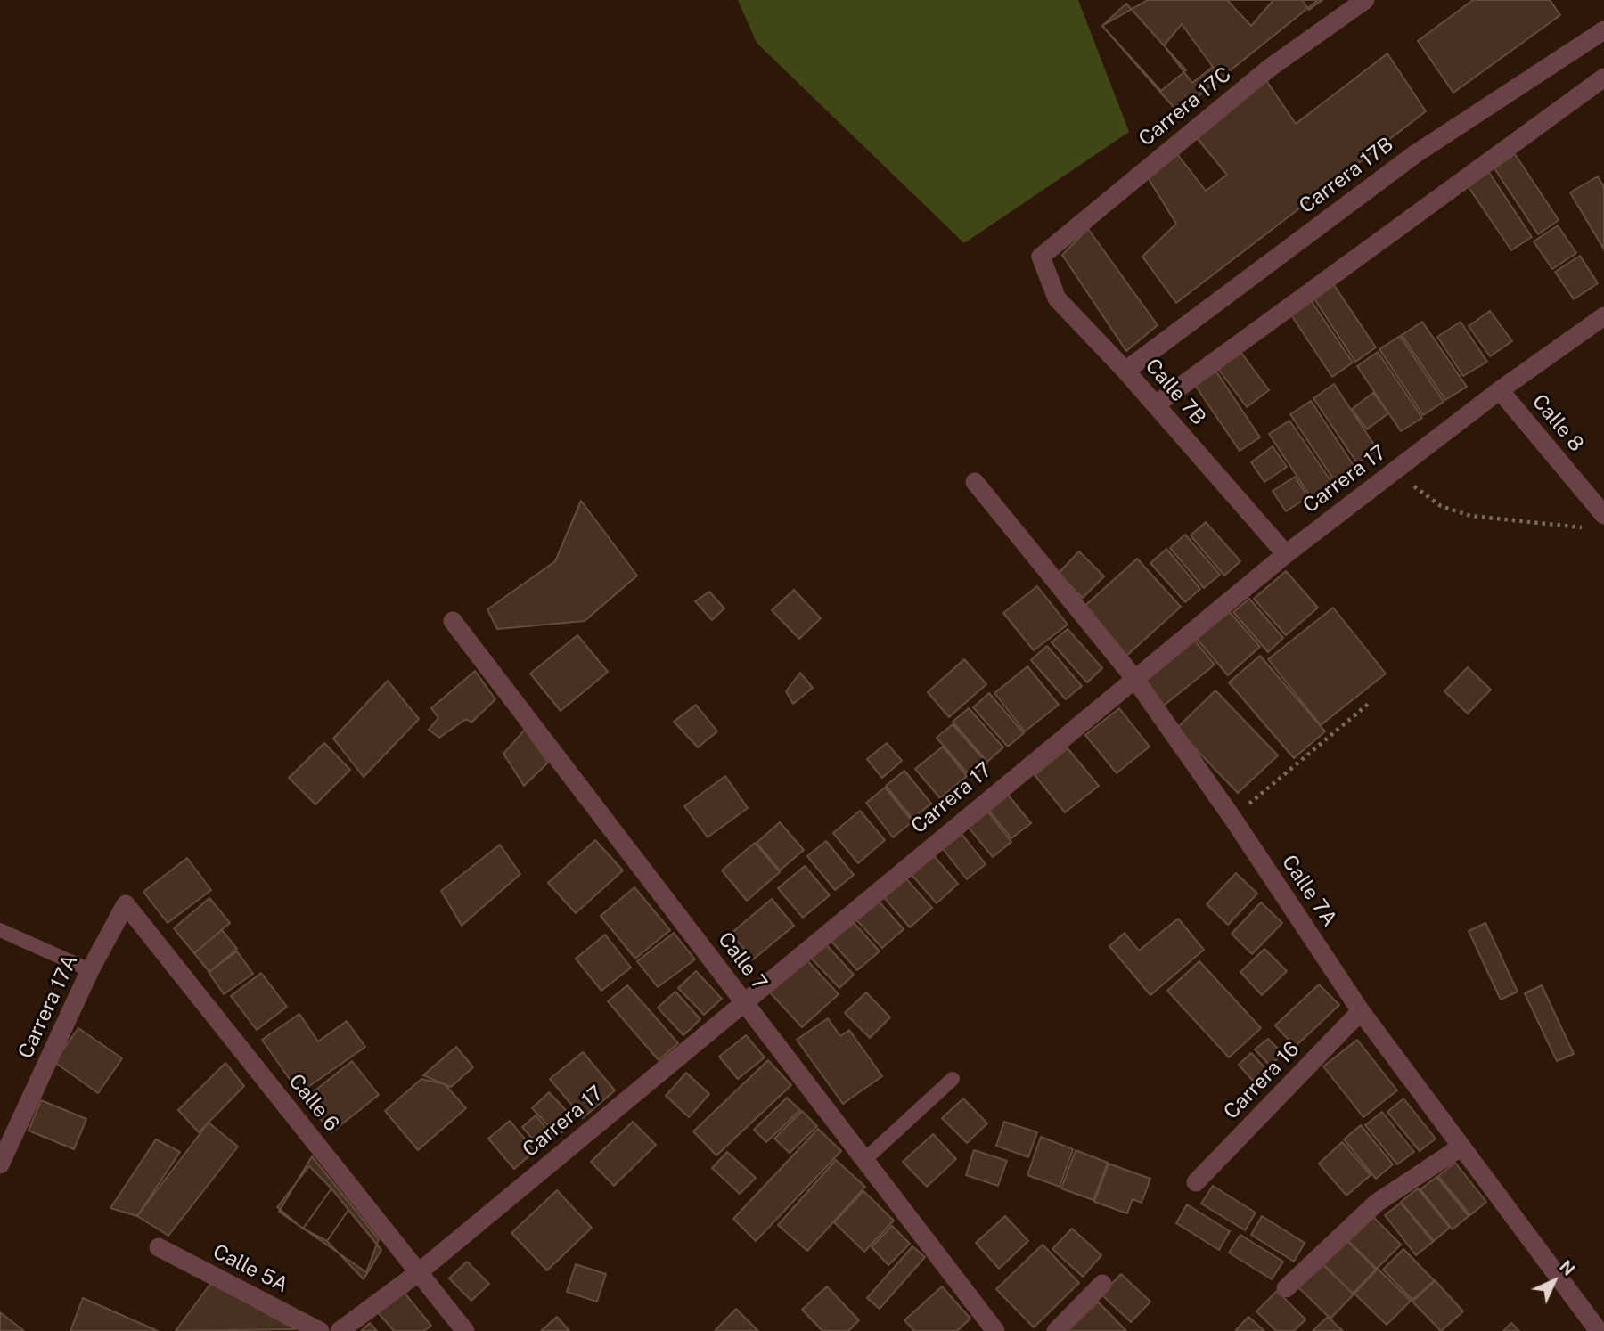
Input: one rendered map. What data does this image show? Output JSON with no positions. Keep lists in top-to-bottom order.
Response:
{
  "streets": {
    "street": [
      "Carrera 17C",
      "Carrera 17B",
      "Calle 7B",
      "Calle 8",
      "Carrera 17",
      "Calle 7A",
      "Calle 7",
      "Carrera 17A",
      "Carrera 16",
      "Calle 6",
      "Calle 5A"
    ]
  },
  "crossings": [
    ["Carrera 17C", "Calle 7B"],
    ["Carrera 17B", "Calle 7B"],
    ["Calle 7B", "Carrera 17"],
    ["Calle 8", "Carrera 17"],
    ["Carrera 17", "Calle 7A"],
    ["Carrera 17", "Calle 7"],
    ["Carrera 17", "Calle 6"],
    ["Calle 7A", "Carrera 16"],
    ["Carrera 17A", "Calle 6"]
  ],
  "north": "top right"
}
